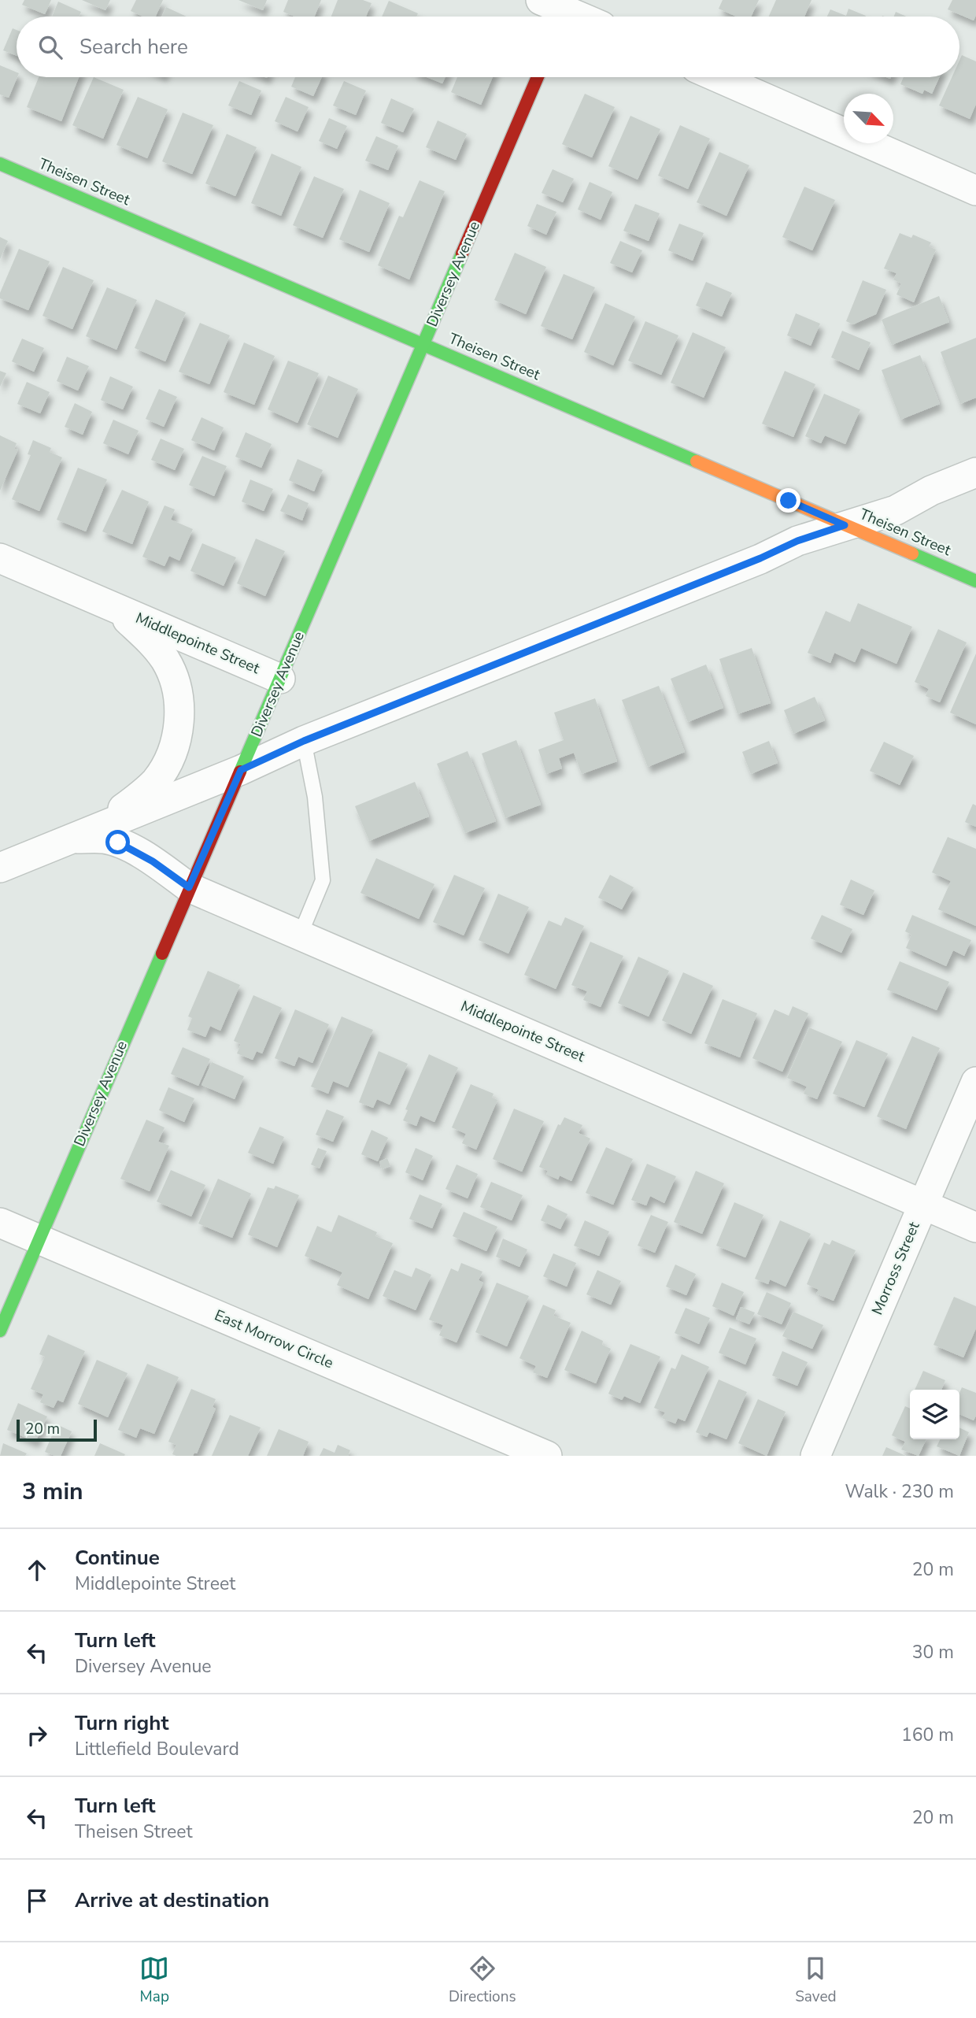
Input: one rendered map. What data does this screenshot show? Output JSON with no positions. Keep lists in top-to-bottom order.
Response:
{
  "streets": {
    "street": [
      "Theisen Street",
      "Diversey Avenue",
      "Middlepointe Street",
      "Morross Street",
      "East Morrow Circle"
    ]
  },
  "crossings": [
    ["Theisen Street", "Diversey Avenue"],
    ["Diversey Avenue", "Middlepointe Street"],
    ["Diversey Avenue", "East Morrow Circle"],
    ["Middlepointe Street", "Morross Street"]
  ],
  "scale_bar": "20 m",
  "north": "bottom right",
  "page": {
    "search": "Search here",
    "scale": "20 m",
    "heading": ["3 min", "Walk · 230 m"],
    "list": [
      ["Continue", "Middlepointe Street", "20 m"],
      ["Turn left", "Diversey Avenue", "30 m"],
      ["Turn right", "Littlefield Boulevard", "160 m"],
      ["Turn left", "Theisen Street", "20 m"],
      "Arrive at destination"
    ],
    "nav": ["Map", "Directions", "Saved"]
  }
}
